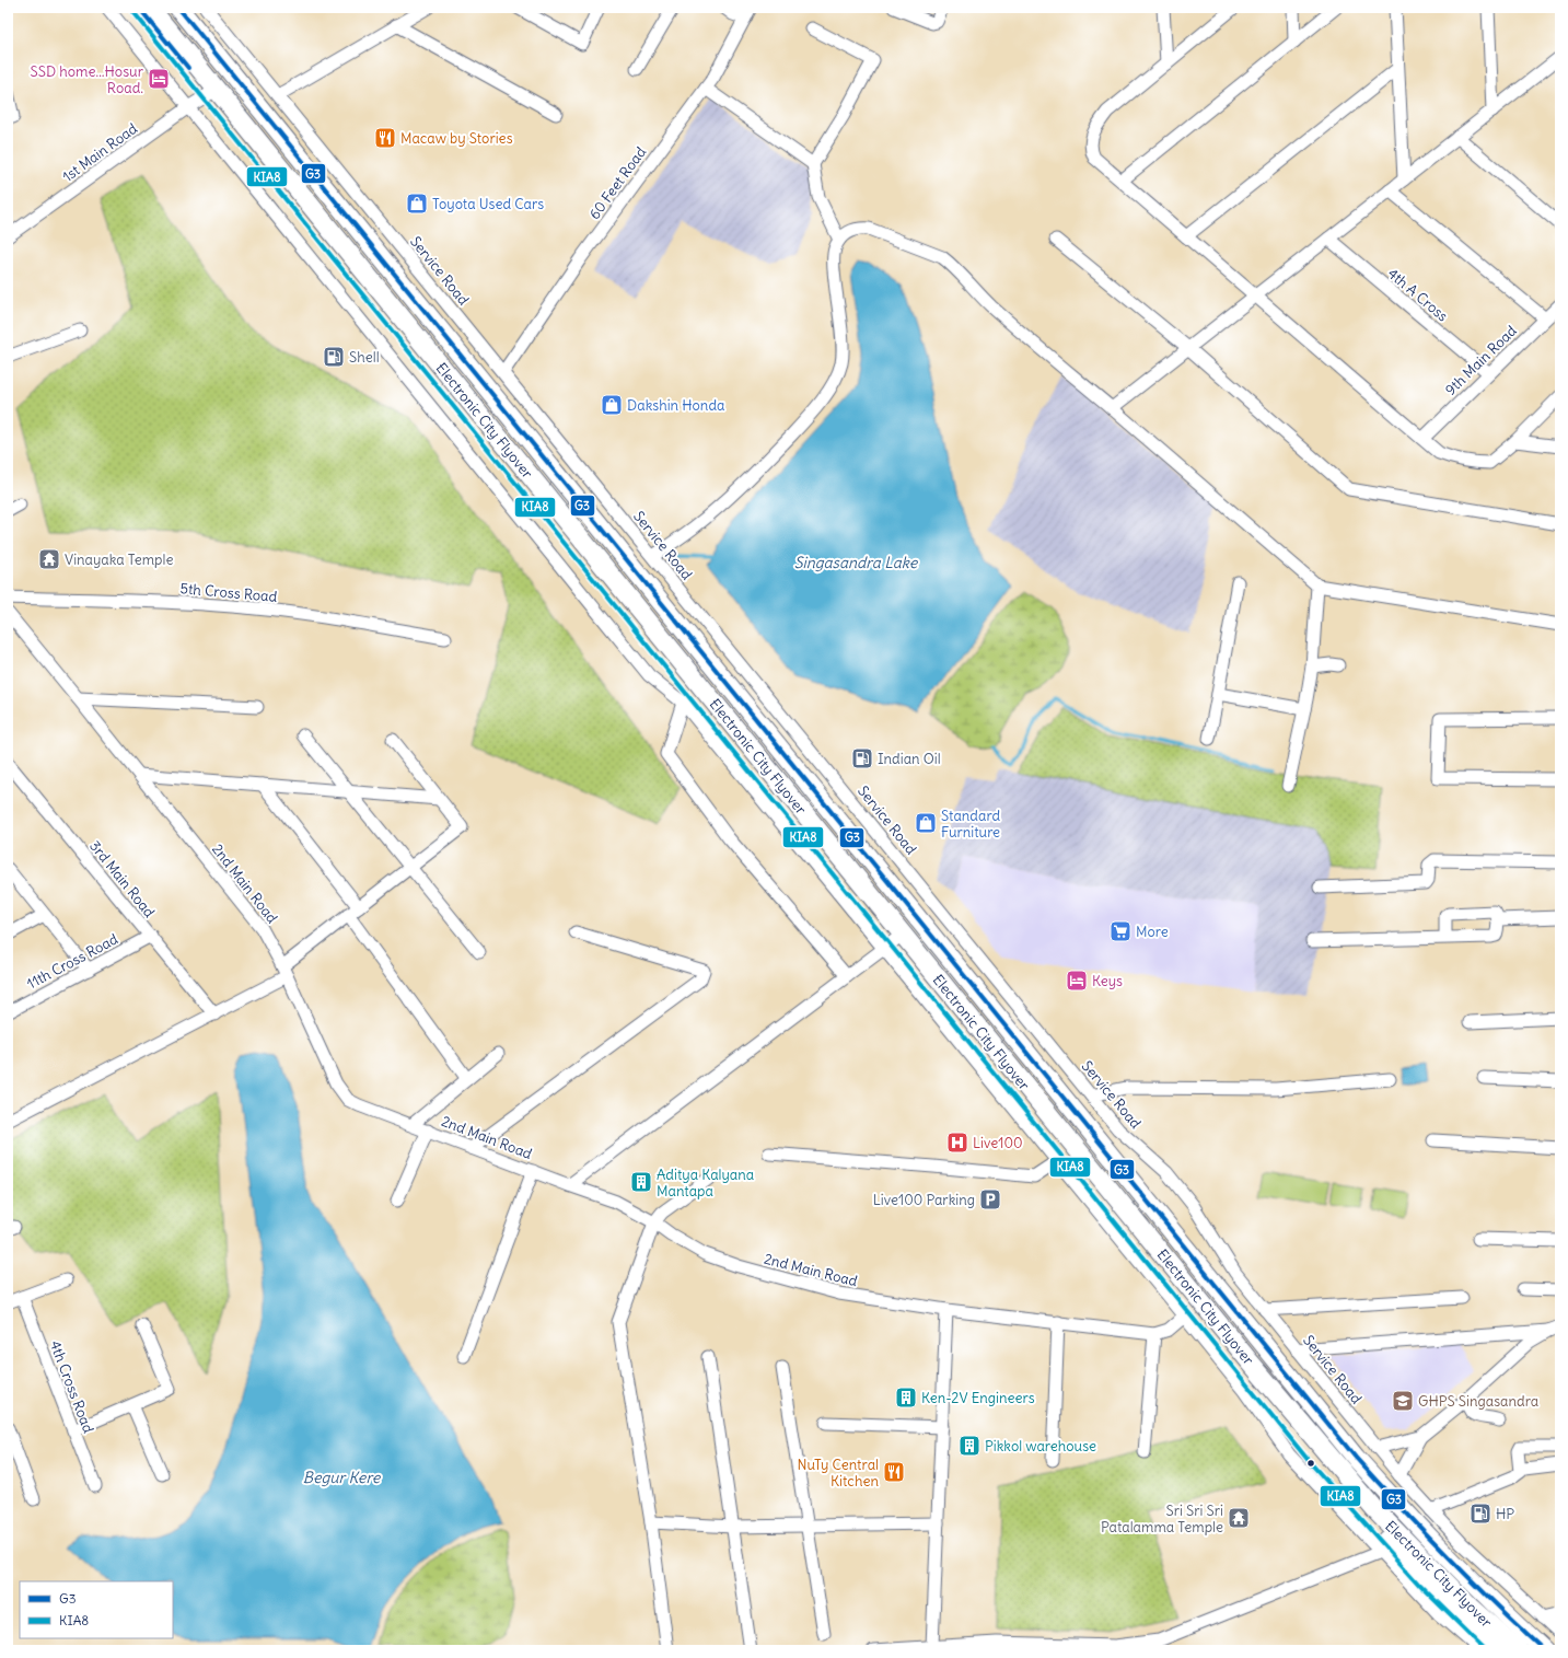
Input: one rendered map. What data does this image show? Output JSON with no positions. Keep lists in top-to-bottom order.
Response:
{
  "streets": {
    "highway": ["Electronic City Flyover"],
    "street": [
      "1st Main Road",
      "60 Feet Road",
      "Service Road",
      "4th A Cross",
      "9th Main Road",
      "5th Cross Road",
      "3rd Main Road",
      "2nd Main Road",
      "11th Cross Road",
      "4th Cross Road"
    ]
  },
  "crossings": [
    ["60 Feet Road", "Service Road"],
    ["4th A Cross", "9th Main Road"],
    ["3rd Main Road", "11th Cross Road"]
  ],
  "water": ["Singasandra Lake", "Begur Kere"],
  "places": {
    "hotel": ["SSD home...Hosur Road.", "Keys"],
    "restaurant": ["Macaw by Stories", "NuTy Central Kitchen"],
    "shop": ["Toyota Used Cars", "Dakshin Honda", "Standard Furniture"],
    "fuel station": ["Shell", "Indian Oil", "HP"],
    "temple": ["Vinayaka Temple", "Sri Sri Sri Patalamma Temple"],
    "supermarket": ["More"],
    "hospital": ["Live100"],
    "building": ["Aditya Kalyana Mantapa", "Ken-2V Engineers", "Pikkol warehouse"],
    "parking": ["Live100 Parking"],
    "school or university": ["GHPS Singasandra"]
  },
  "lines": ["transit line G3", "transit line KIA8"],
  "legend": ["G3", "KIA8"]
}
